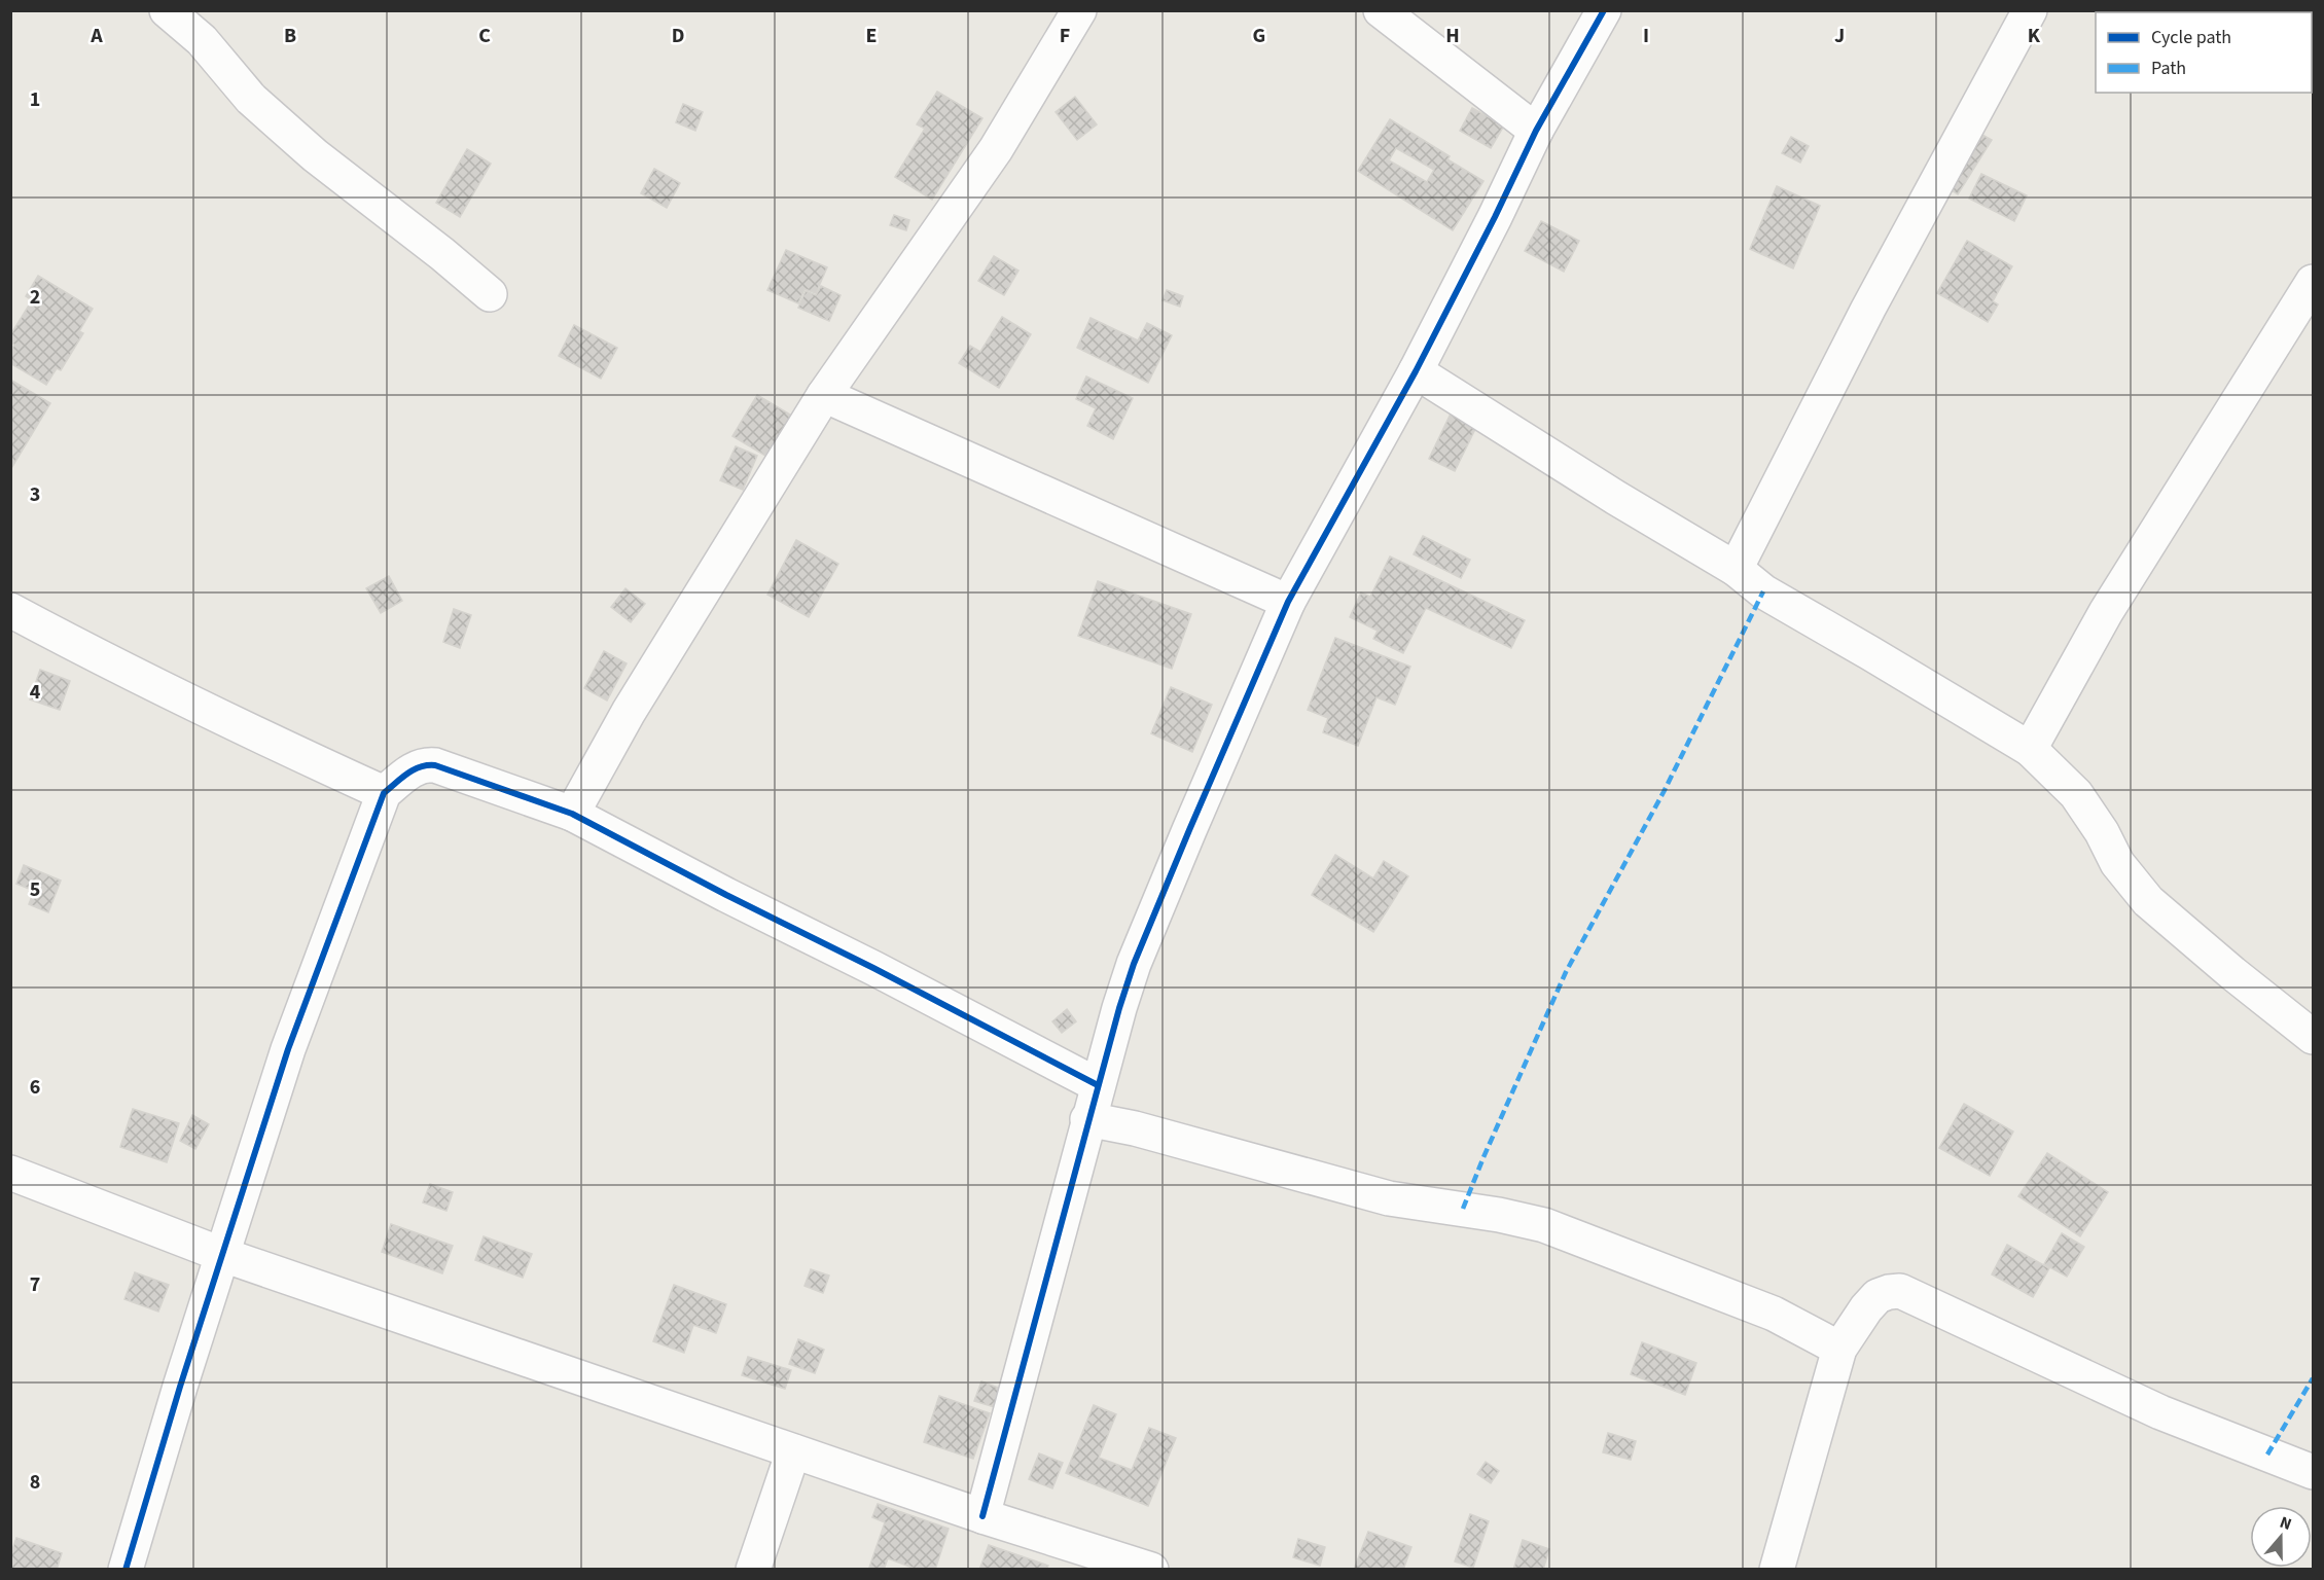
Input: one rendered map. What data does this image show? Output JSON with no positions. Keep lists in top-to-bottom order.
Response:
{
  "legend": ["Cycle path", "Path"],
  "north": "top",
  "grid": {
    "columns": [
      "A",
      "B",
      "C",
      "D",
      "E",
      "F",
      "G",
      "H",
      "I",
      "J",
      "K"
    ],
    "rows": [
      "1",
      "2",
      "3",
      "4",
      "5",
      "6",
      "7",
      "8"
    ]
  }
}
